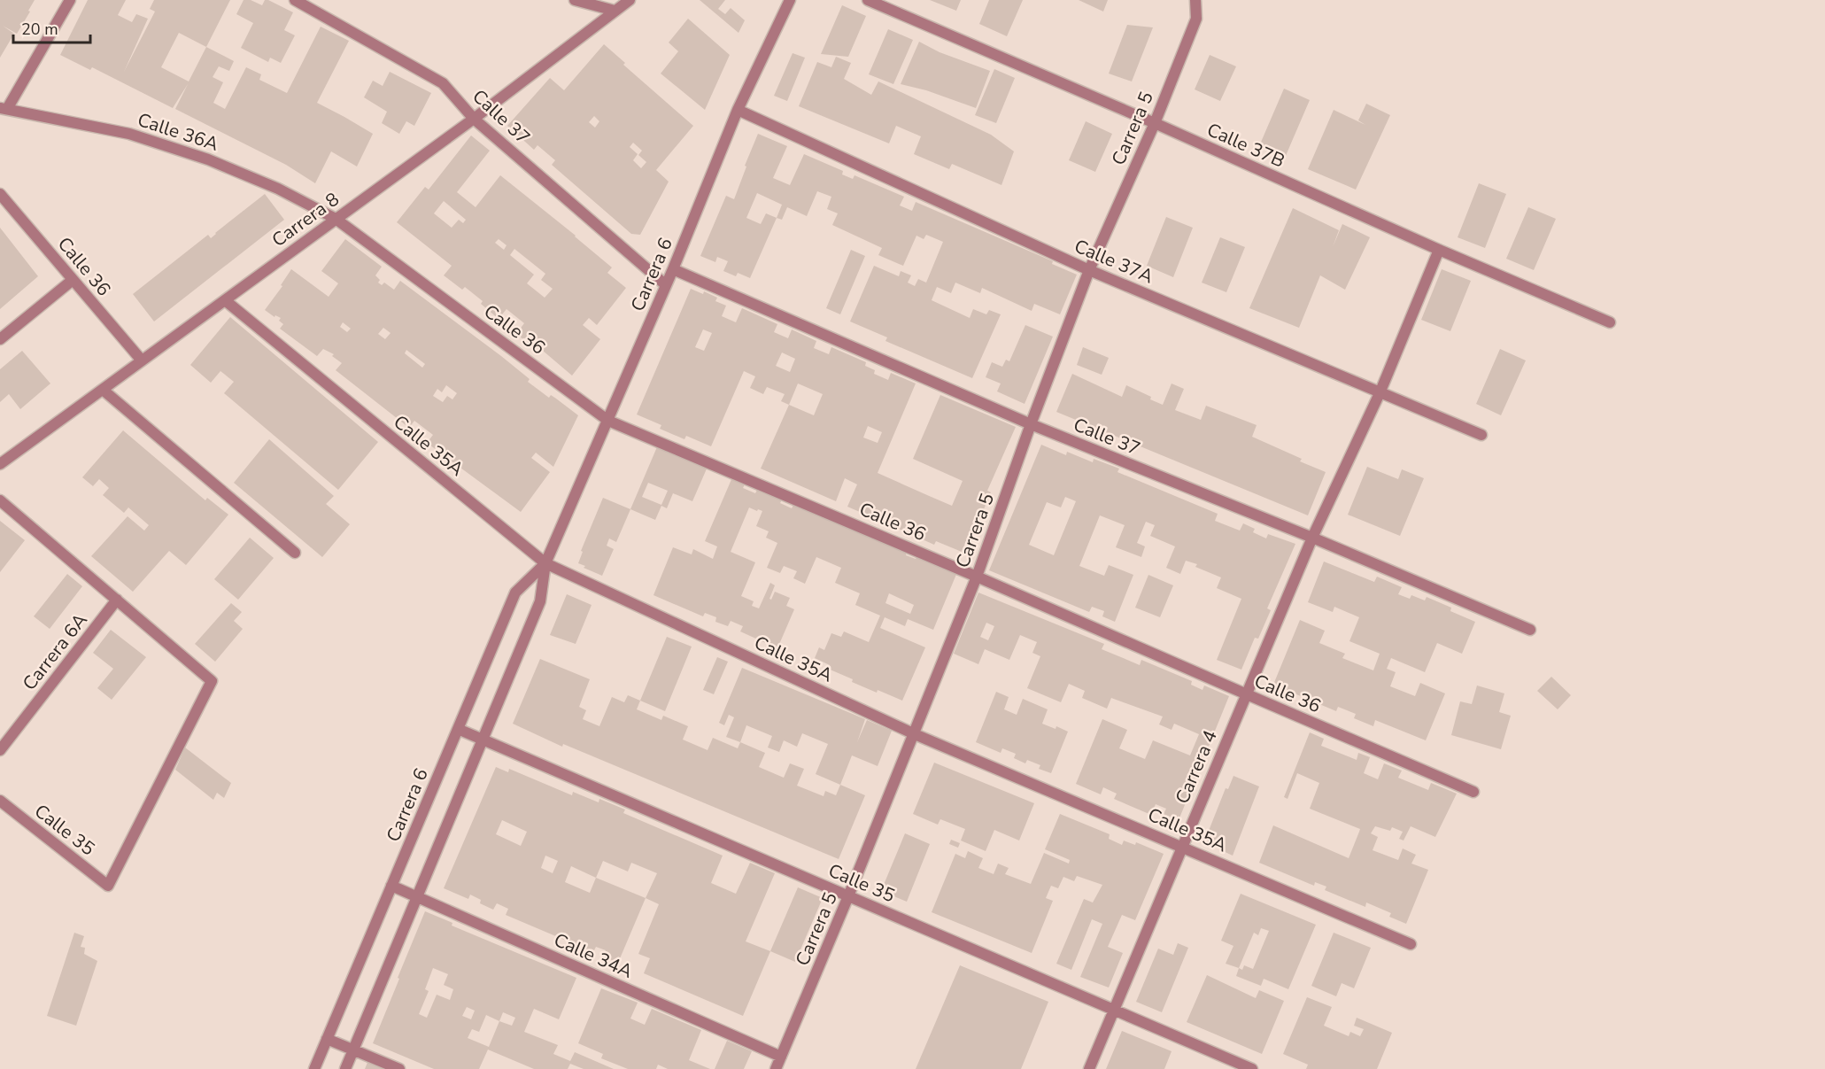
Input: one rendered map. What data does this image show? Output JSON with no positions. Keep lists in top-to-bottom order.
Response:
{
  "streets": {
    "street": [
      "Calle 37",
      "Carrera 5",
      "Calle 36A",
      "Calle 37B",
      "Carrera 8",
      "Calle 37A",
      "Calle 36",
      "Carrera 6",
      "Calle 35A",
      "Carrera 6A",
      "Carrera 4",
      "Calle 35",
      "Calle 34A"
    ]
  },
  "crossings": [
    ["Calle 37", "Carrera 5"],
    ["Calle 37", "Carrera 8"],
    ["Calle 37", "Carrera 6"],
    ["Calle 37", "Carrera 4"],
    ["Carrera 5", "Calle 37B"],
    ["Carrera 5", "Calle 37A"],
    ["Carrera 5", "Calle 36"],
    ["Carrera 5", "Calle 35A"],
    ["Carrera 5", "Calle 35"],
    ["Carrera 5", "Calle 34A"],
    ["Calle 36A", "Carrera 8"],
    ["Calle 36A", "Calle 36"],
    ["Calle 37B", "Carrera 4"],
    ["Carrera 8", "Calle 36"],
    ["Carrera 8", "Calle 35A"],
    ["Calle 37A", "Carrera 6"],
    ["Calle 37A", "Carrera 4"],
    ["Calle 36", "Carrera 6"],
    ["Calle 36", "Carrera 4"],
    ["Carrera 6", "Calle 35A"],
    ["Carrera 6", "Calle 35"],
    ["Carrera 6", "Calle 34A"],
    ["Calle 35A", "Carrera 4"],
    ["Carrera 6A", "Calle 35"],
    ["Carrera 4", "Calle 35"]
  ],
  "scale_bar": "20 m"
}
